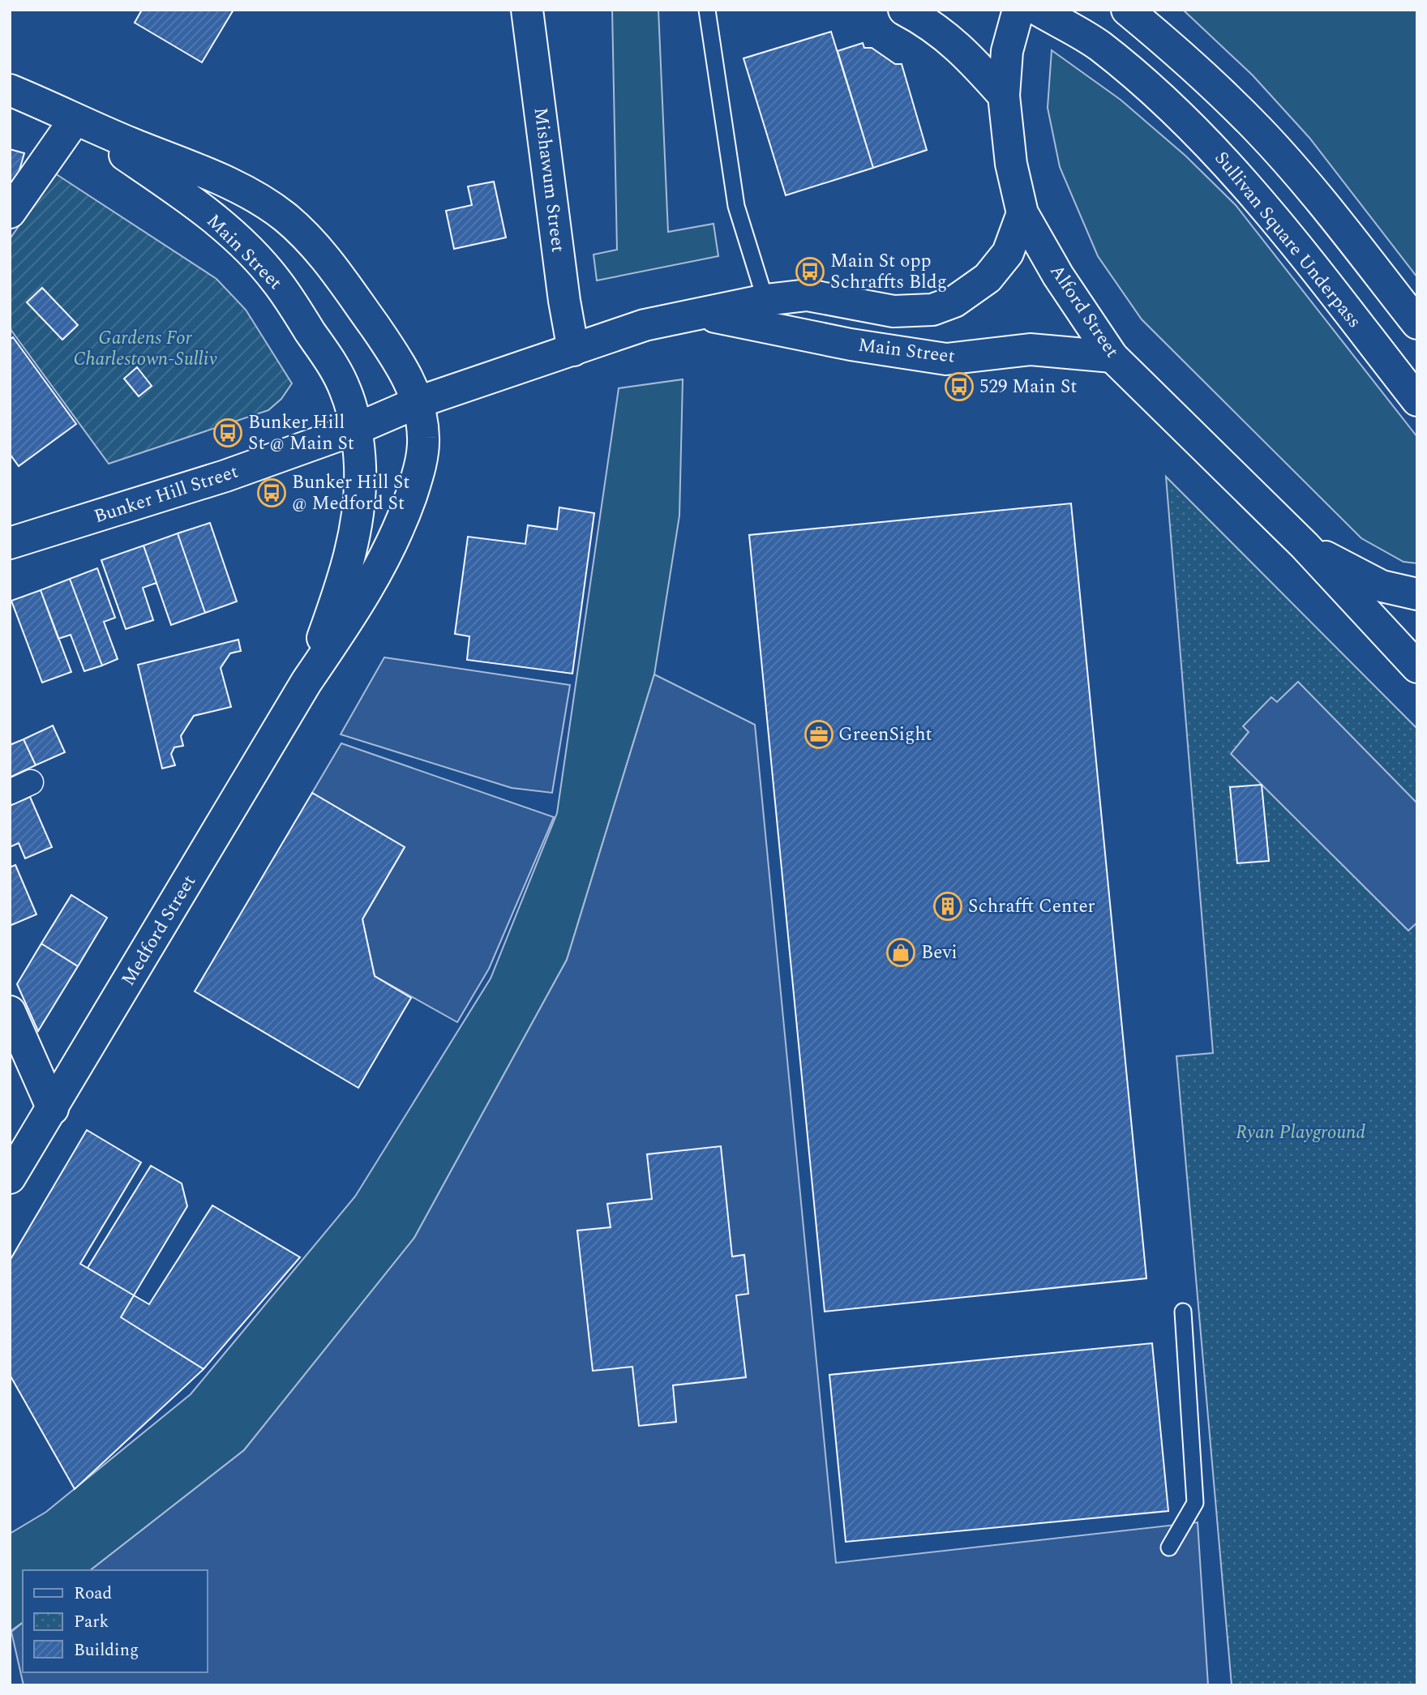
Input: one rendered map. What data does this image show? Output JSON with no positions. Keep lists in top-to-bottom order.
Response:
{
  "streets": {
    "main road": [
      "Mishawum Street",
      "Sullivan Square Underpass",
      "Main Street",
      "Alford Street",
      "Bunker Hill Street",
      "Medford Street"
    ]
  },
  "crossings": [
    ["Mishawum Street", "Main Street"],
    ["Main Street", "Alford Street"],
    ["Main Street", "Bunker Hill Street"],
    ["Main Street", "Medford Street"],
    ["Bunker Hill Street", "Medford Street"]
  ],
  "parks": ["Gardens For Charlestown-Sulliv", "Ryan Playground"],
  "places": {
    "bus stop": [
      "Main St opp Schraffts Bldg",
      "529 Main St",
      "Bunker Hill St @ Main St",
      "Bunker Hill St @ Medford St"
    ],
    "office": ["GreenSight"],
    "building": ["Schrafft Center"],
    "shop": ["Bevi"]
  },
  "legend": ["Road", "Park", "Building"]
}
